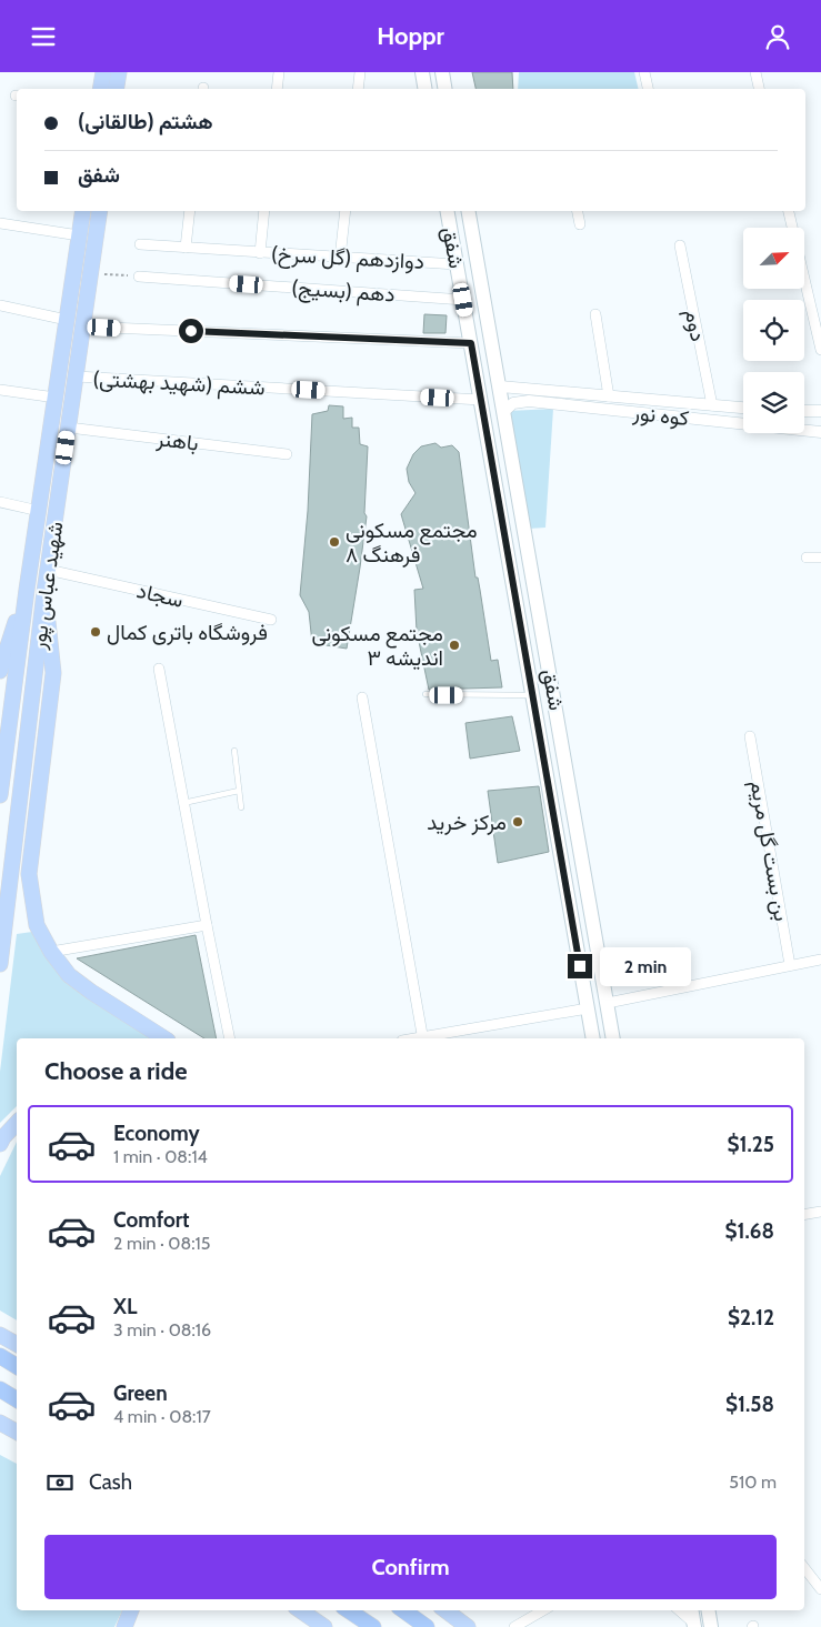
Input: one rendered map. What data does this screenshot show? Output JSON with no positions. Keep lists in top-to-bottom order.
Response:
{
  "streets": {
    "main road": ["شفق", "شهید عباس پور"],
    "street": [
      "دوازدهم (گل سرخ)",
      "دهم (بسیج)",
      "دوم",
      "ششم (شهید بهشتی)",
      "کوه نور",
      "باهنر",
      "سجاد",
      "بن بست گل مریم"
    ]
  },
  "crossings": [
    ["شفق", "دوازدهم (گل سرخ)"],
    ["شفق", "دهم (بسیج)"],
    ["شفق", "ششم (شهید بهشتی)"],
    ["شفق", "کوه نور"],
    ["دوم", "کوه نور"],
    ["ششم (شهید بهشتی)", "شهید عباس پور"],
    ["باهنر", "شهید عباس پور"],
    ["شهید عباس پور", "سجاد"]
  ],
  "places": [
    "مجتمع مسکونی فرهنگ ۸",
    "فروشگاه باتری کمال",
    "مجتمع مسکونی اندیشه ۳",
    "مرکز خرید"
  ],
  "north": "top right",
  "page": {
    "header": "Hoppr",
    "banner": ["هشتم (طالقانی)", "شفق"],
    "bubble": "2 min",
    "heading": "Choose a ride",
    "list": [
      {
        "name": "Economy",
        "note": "1 min · 08:14",
        "value": "$1.25"
      },
      {
        "name": "Comfort",
        "note": "2 min · 08:15",
        "value": "$1.68"
      },
      {
        "name": "XL",
        "note": "3 min · 08:16",
        "value": "$2.12"
      },
      {
        "name": "Green",
        "note": "4 min · 08:17",
        "value": "$1.58"
      }
    ],
    "pay": ["Cash", "510 m"],
    "buttons": "Confirm"
  }
}
